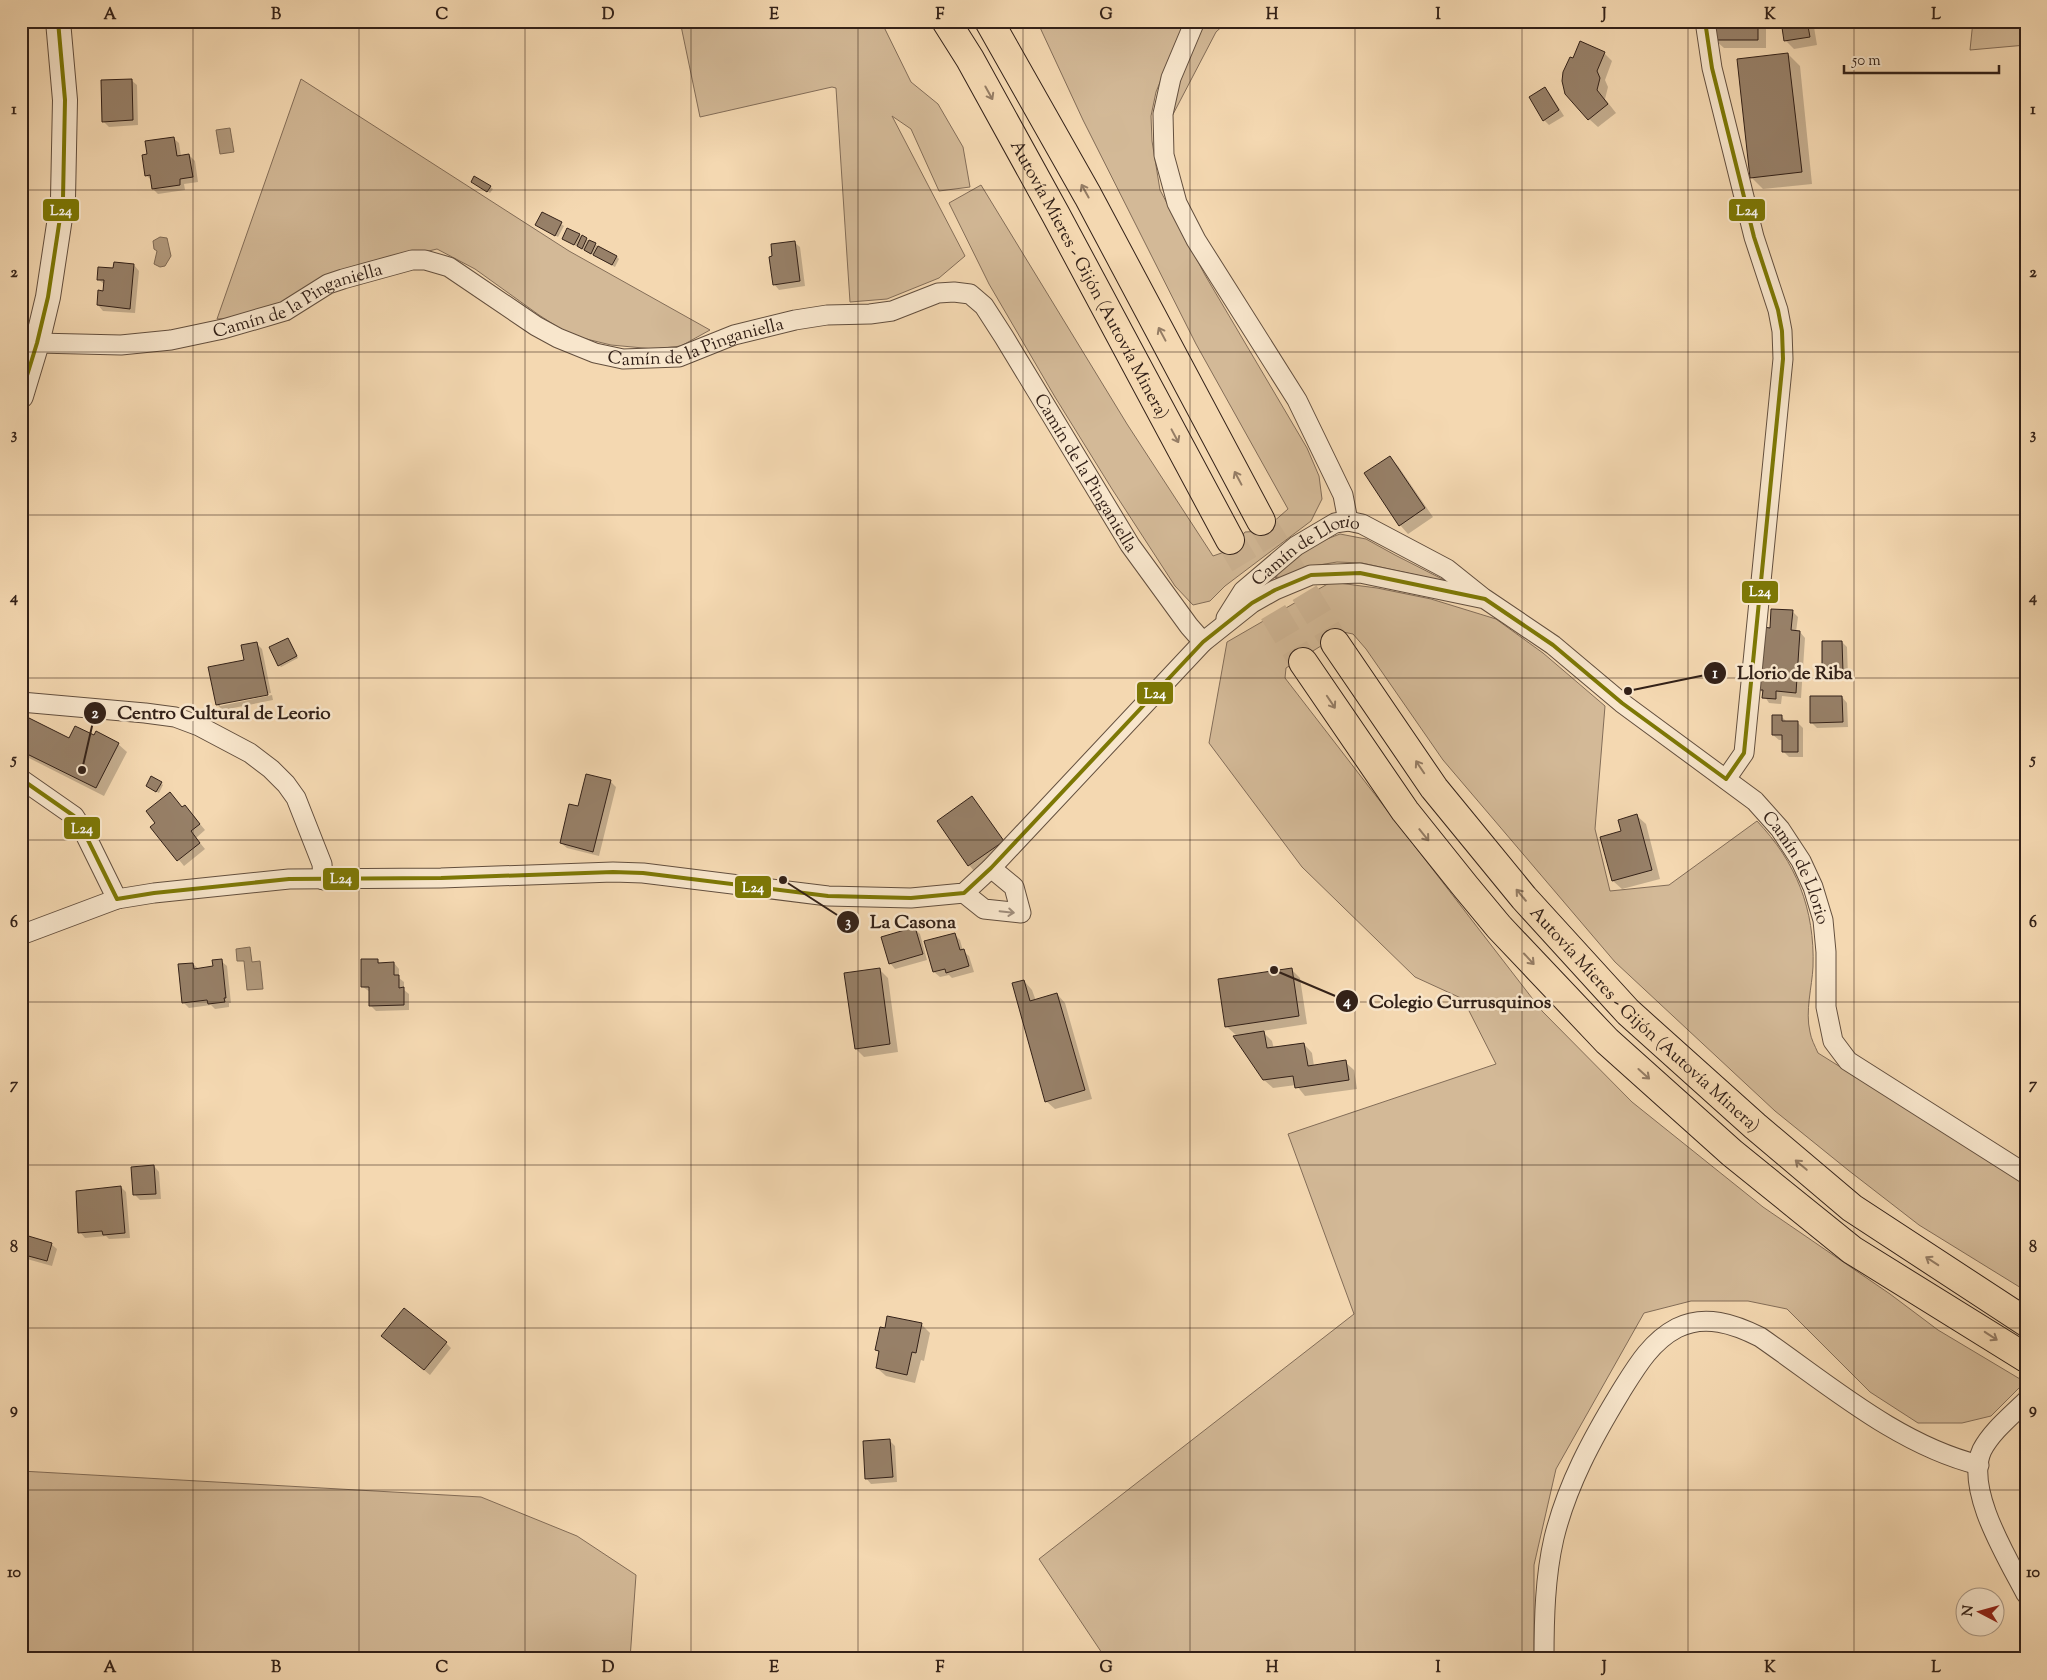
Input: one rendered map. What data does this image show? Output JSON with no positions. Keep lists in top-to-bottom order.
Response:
{
  "streets": {
    "highway": ["Autovía Mieres - Gijón (Autovía Minera)"],
    "street": ["Camín de la Pinganiella", "Camín de Llorio"]
  },
  "crossings": [
    ["Camín de la Pinganiella", "Camín de Llorio"]
  ],
  "places": [
    "Llorio de Riba",
    "Centro Cultural de Leorio",
    "La Casona",
    "Colegio Currusquinos"
  ],
  "lines": ["transit line L24"],
  "scale_bar": "50 m",
  "north": "left",
  "grid": {
    "columns": [
      "A",
      "B",
      "C",
      "D",
      "E",
      "F",
      "G",
      "H",
      "I",
      "J",
      "K",
      "L"
    ],
    "rows": [
      "1",
      "2",
      "3",
      "4",
      "5",
      "6",
      "7",
      "8",
      "9",
      "10"
    ]
  }
}
